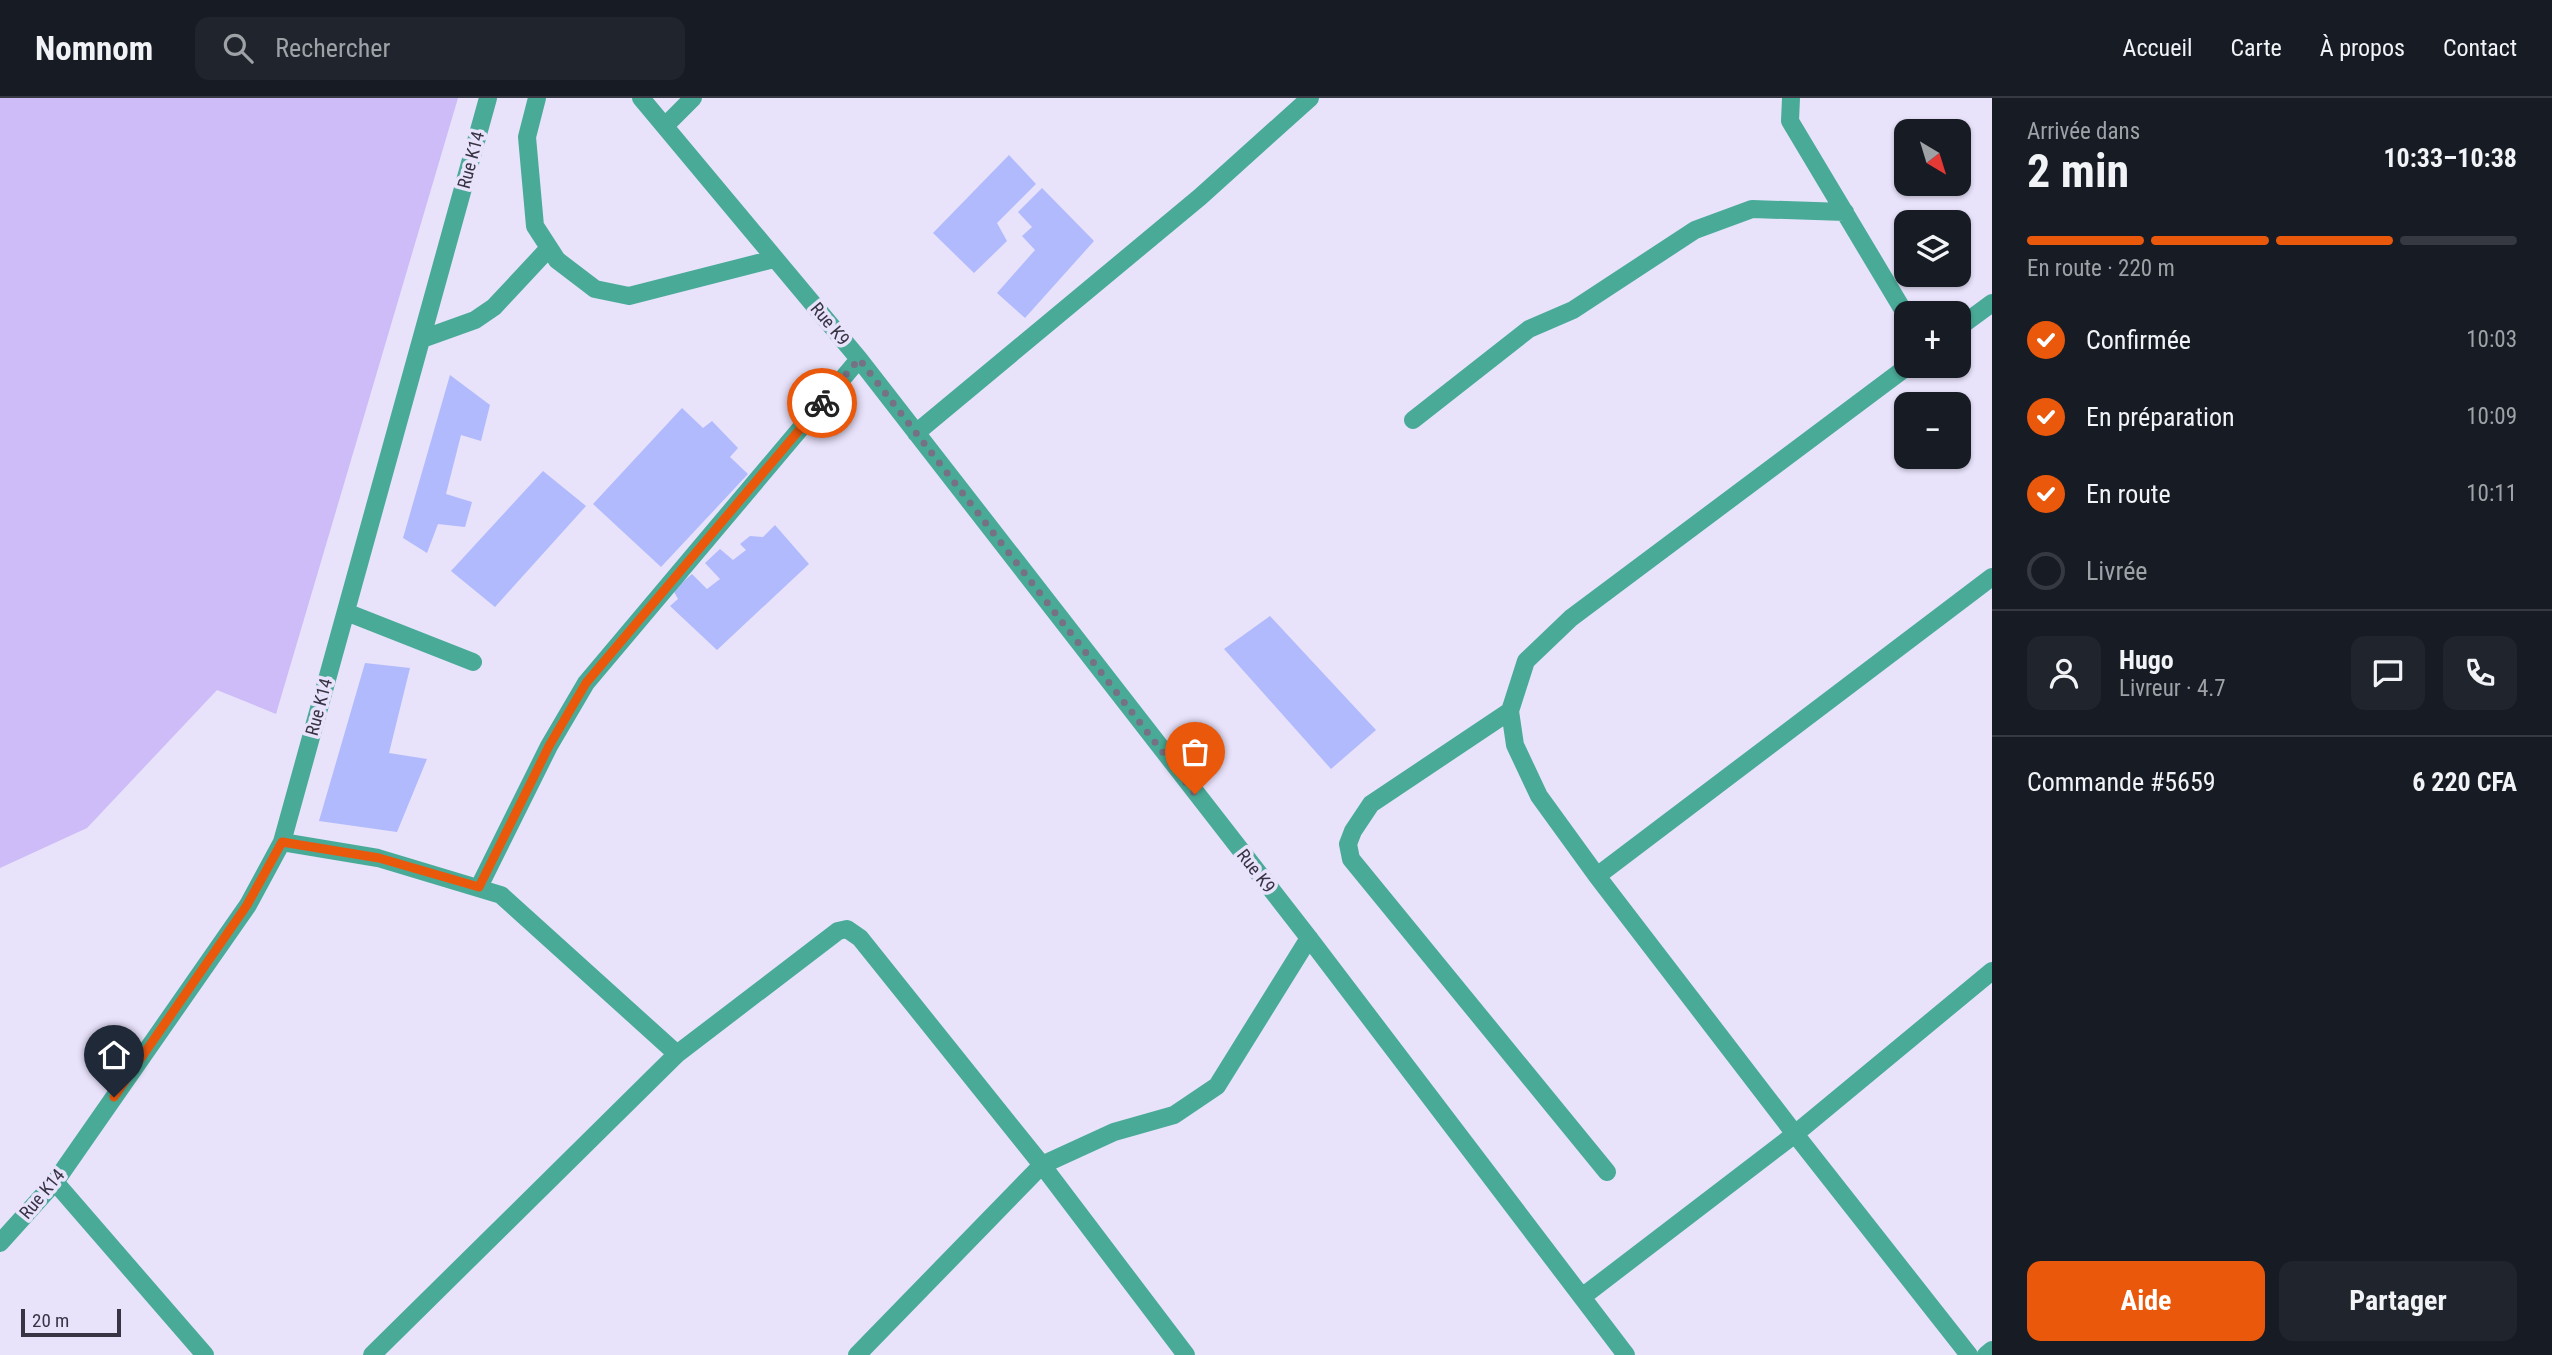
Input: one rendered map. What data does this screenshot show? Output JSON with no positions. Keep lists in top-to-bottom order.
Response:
{
  "streets": {
    "street": ["Rue K14", "Rue K9"]
  },
  "scale_bar": "20 m",
  "north": "bottom right",
  "page": {
    "header": "Nomnom",
    "search": "Rechercher",
    "nav": [
      "Accueil",
      "Carte",
      "À propos",
      "Contact"
    ],
    "heading": ["2 min", "Arrivée dans", "10:33–10:38"],
    "panel": [
      "Hugo",
      "Livreur · 4.7",
      "Commande #5659",
      "6 220 CFA"
    ],
    "map_buttons": ["+", "−"],
    "bar": "En route · 220 m",
    "list": [
      ["Confirmée", "10:03"],
      ["En préparation", "10:09"],
      ["En route", "10:11"],
      "Livrée"
    ],
    "buttons": ["Aide", "Partager"],
    "scale": "20 m"
  }
}
